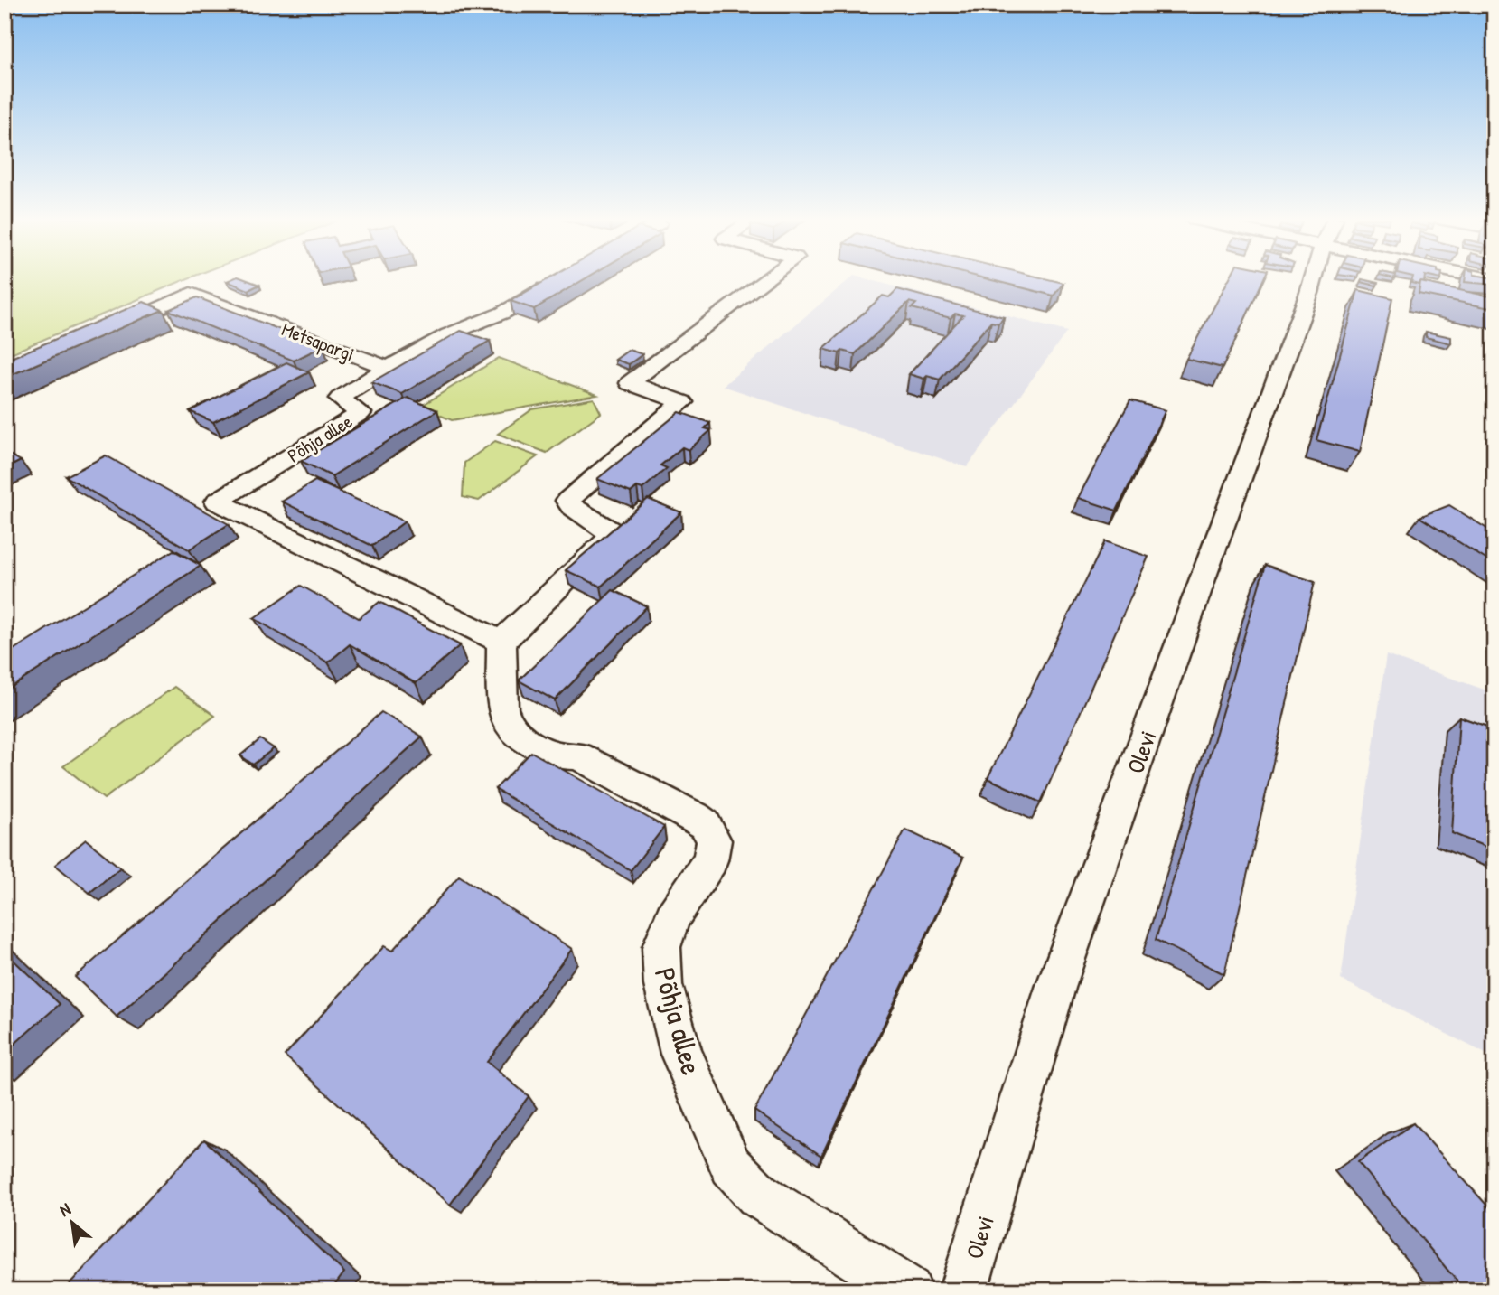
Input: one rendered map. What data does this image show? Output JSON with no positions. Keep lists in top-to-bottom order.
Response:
{
  "streets": {
    "street": ["Metsapargi", "Põhja allee", "Olevi"]
  },
  "crossings": [
    ["Metsapargi", "Põhja allee"]
  ],
  "north": "top left"
}
